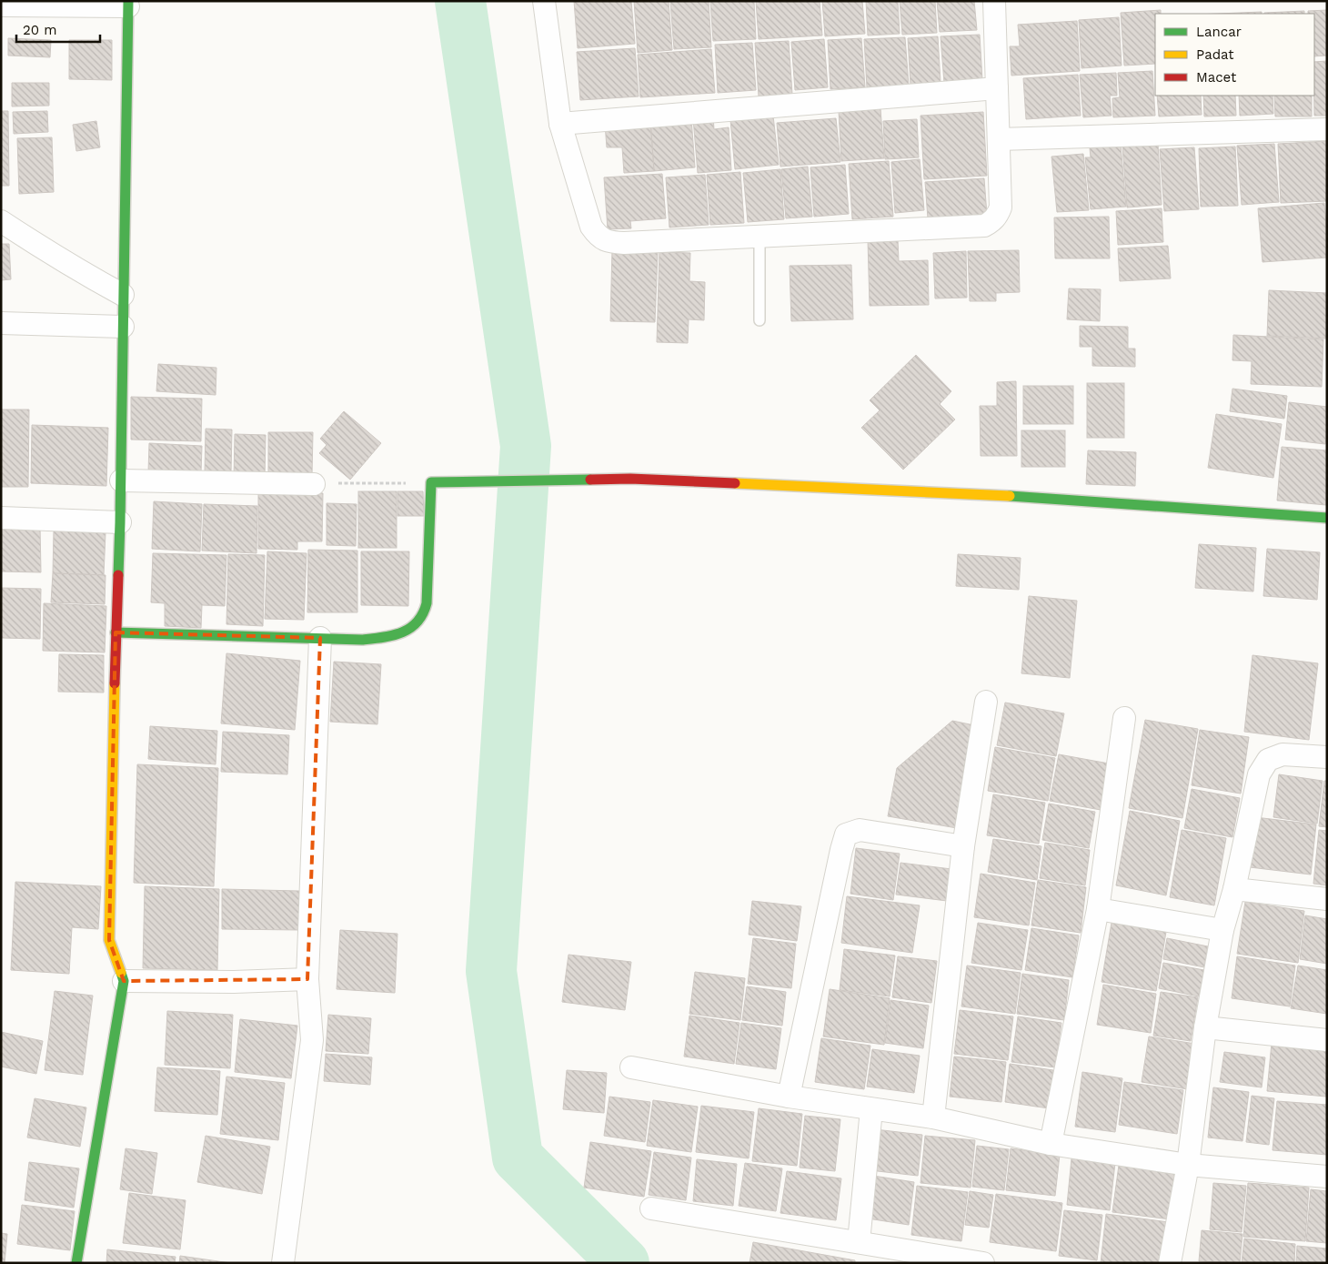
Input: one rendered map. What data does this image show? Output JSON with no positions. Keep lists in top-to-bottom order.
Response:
{
  "legend": ["Lancar", "Padat", "Macet"],
  "scale_bar": "20 m"
}
